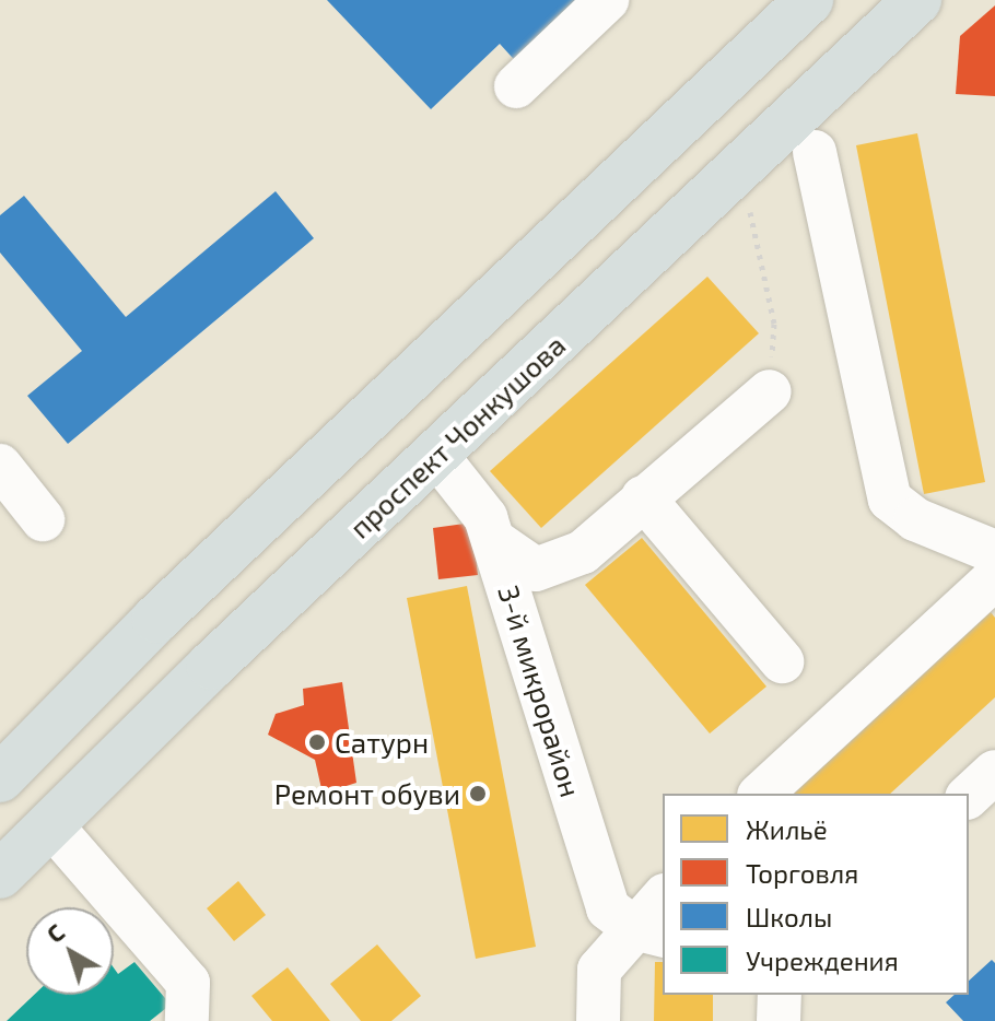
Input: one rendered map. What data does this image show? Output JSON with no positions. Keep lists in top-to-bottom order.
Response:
{
  "streets": {
    "main road": ["проспект Чонкушова"],
    "lane": ["3-й микрорайон"]
  },
  "crossings": [
    ["проспект Чонкушова", "3-й микрорайон"]
  ],
  "places": ["Сатурн", "Ремонт обуви"],
  "legend": [
    "Жильё",
    "Торговля",
    "Школы",
    "Учреждения"
  ],
  "north": "top left"
}
